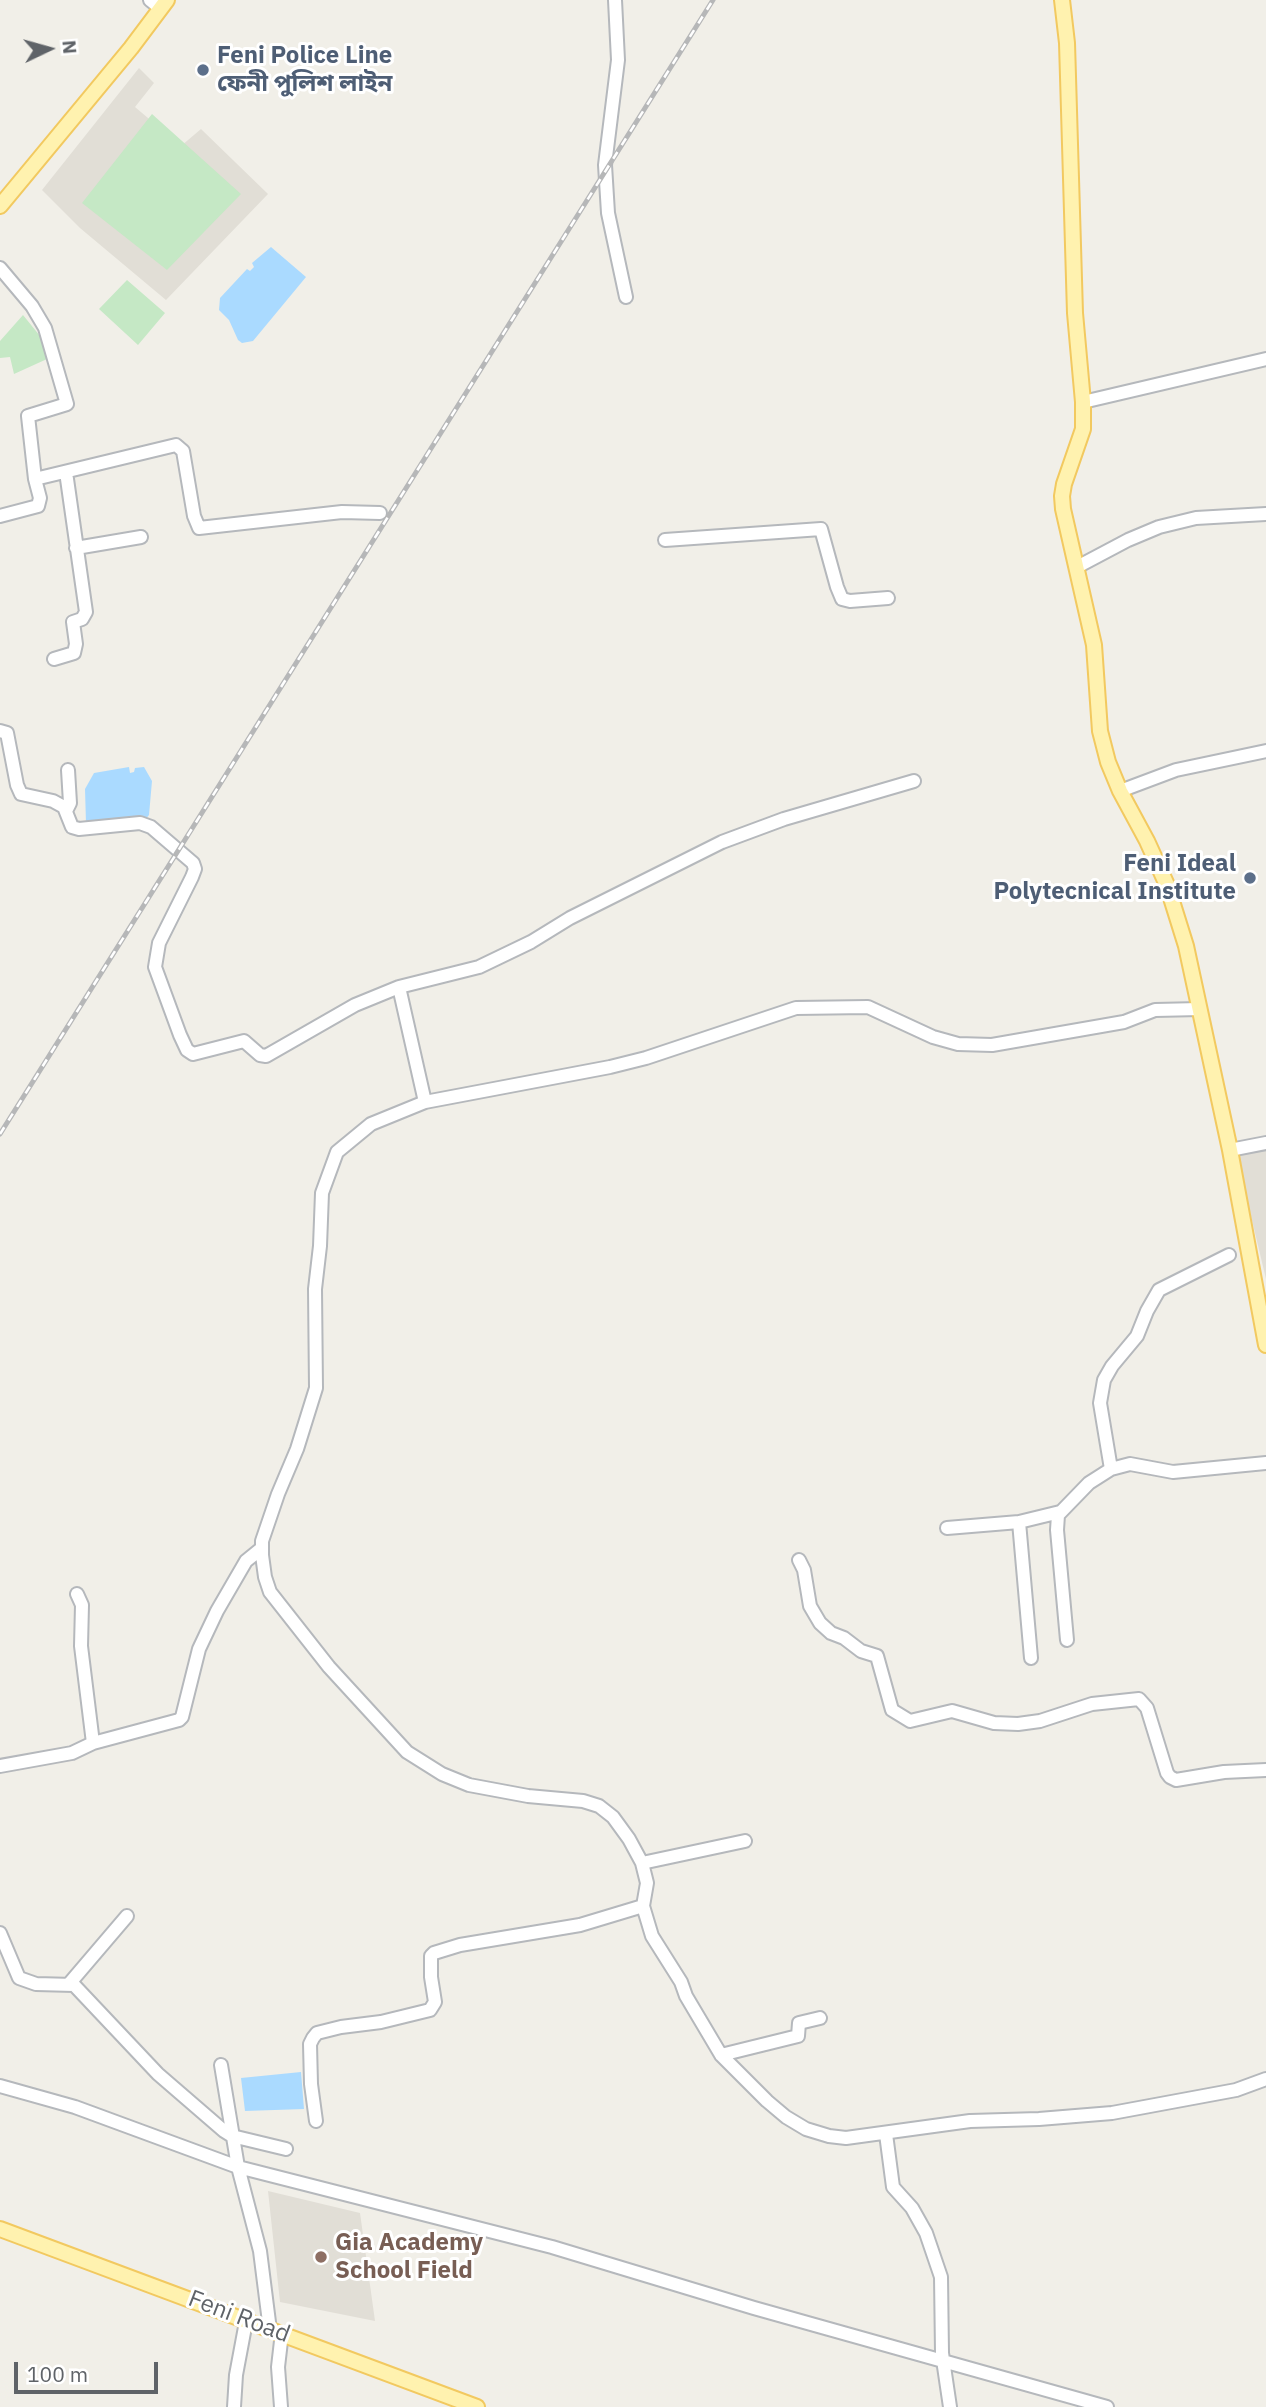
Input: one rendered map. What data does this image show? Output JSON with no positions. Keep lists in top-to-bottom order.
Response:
{
  "streets": {
    "main road": ["Feni Road"]
  },
  "places": ["Feni Police Line ফেনী পুলিশ লাইন", "Feni Ideal Polytecnical Institute", "Gia Academy School Field"],
  "scale_bar": "100 m",
  "north": "right"
}
